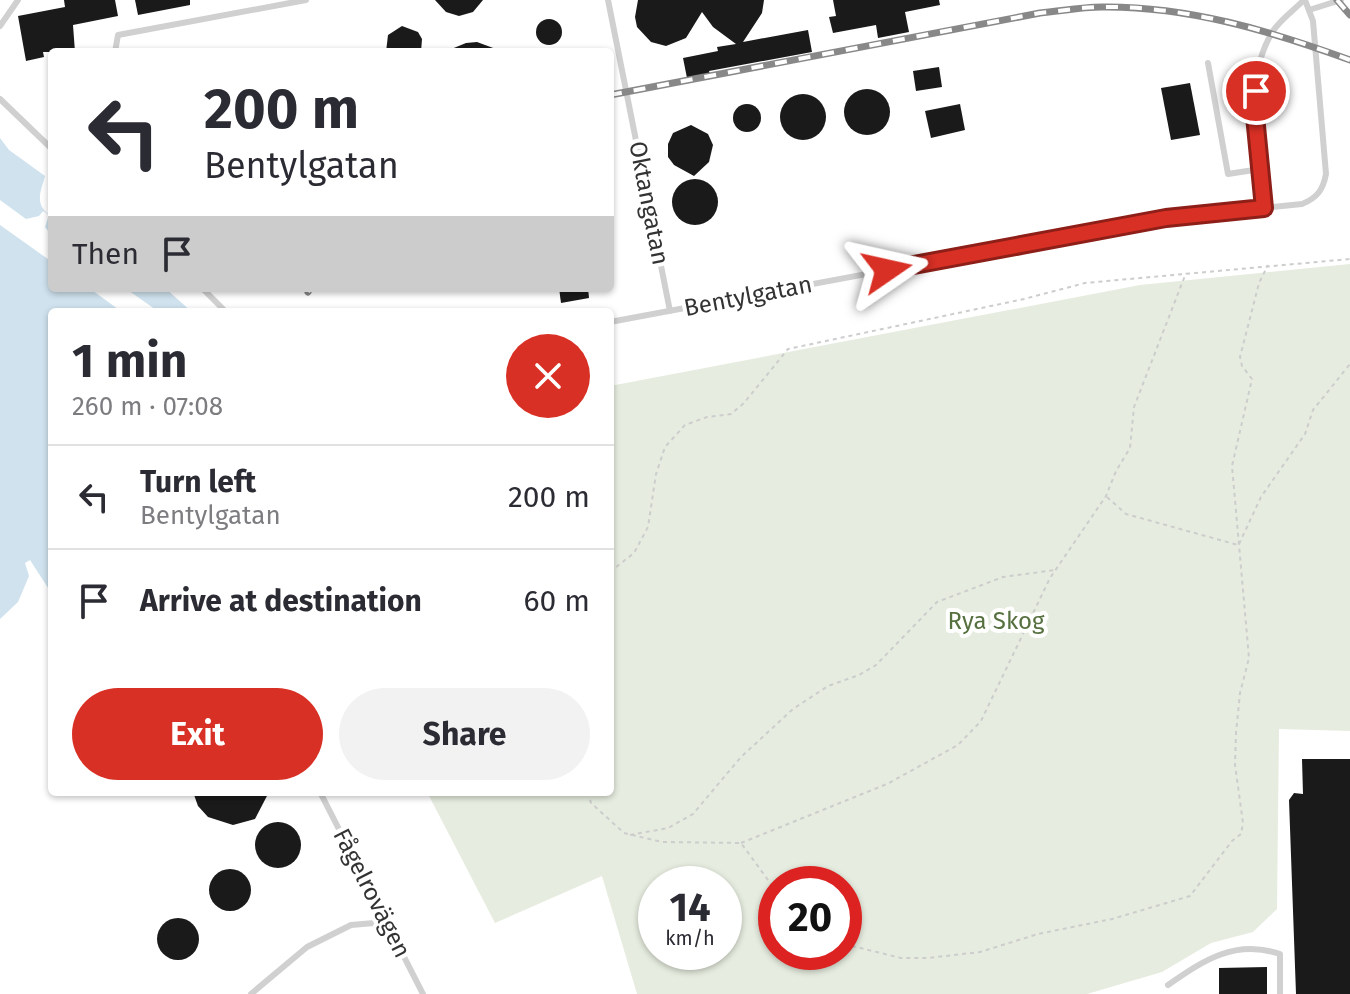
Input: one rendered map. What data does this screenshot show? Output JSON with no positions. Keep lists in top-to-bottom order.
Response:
{
  "streets": {
    "lane": ["Oktangatan", "Bentylgatan", "Fågelrovägen"]
  },
  "crossings": [
    ["Oktangatan", "Bentylgatan"]
  ],
  "parks": ["Rya Skog"],
  "page": {
    "turn": ["200 m", "Bentylgatan"],
    "then": "Then",
    "heading": ["1 min", "260 m · 07:08"],
    "list": [
      {
        "name": "Turn left",
        "note": "Bentylgatan",
        "value": "200 m"
      },
      {
        "name": "Arrive at destination",
        "value": "60 m"
      }
    ],
    "buttons": ["Exit", "Share"],
    "speed": "14 km/h",
    "limit": "20"
  }
}
